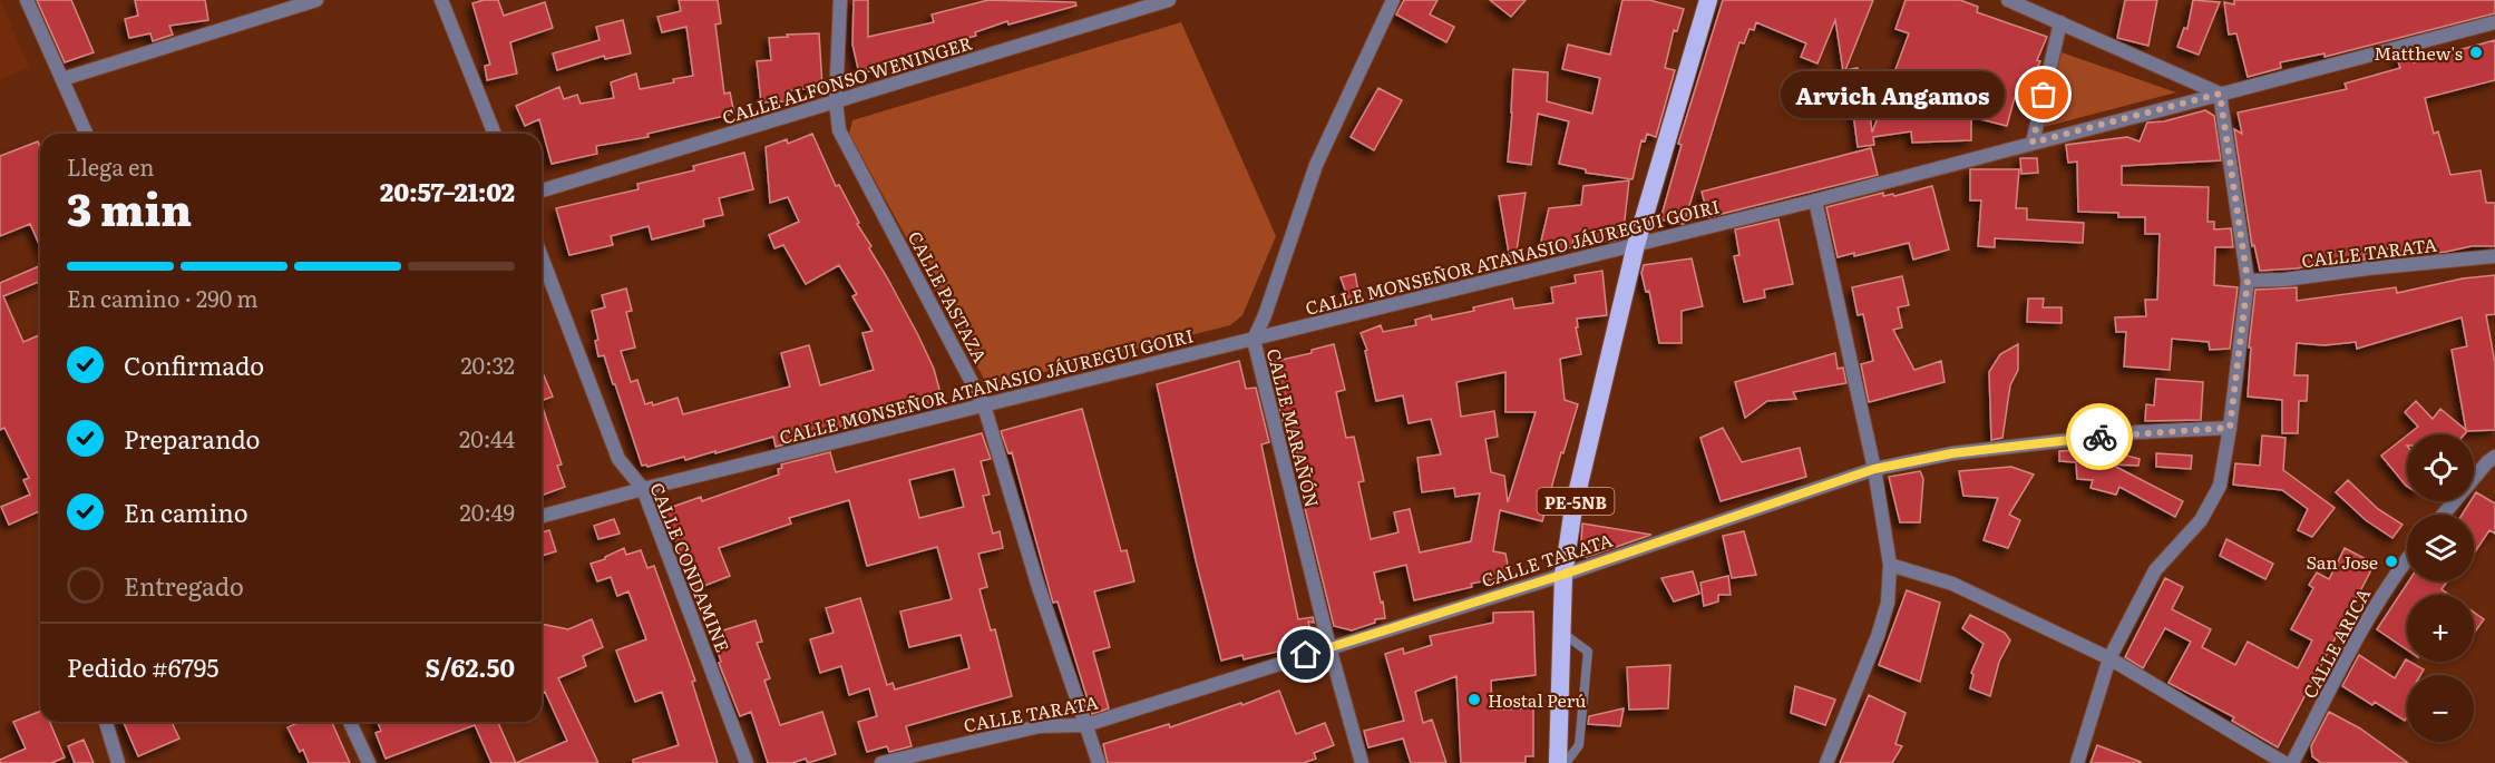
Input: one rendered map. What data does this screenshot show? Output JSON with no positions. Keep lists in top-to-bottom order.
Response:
{
  "streets": {
    "highway": ["PE-5NB"],
    "street": [
      "CALLE ALFONSO WENINGER",
      "CALLE TARATA",
      "CALLE MONSEÑOR ATANASIO JÁUREGUI GOIRI",
      "CALLE PASTAZA",
      "CALLE MARAÑÓN",
      "CALLE CONDAMINE",
      "CALLE ARICA"
    ]
  },
  "crossings": [
    ["CALLE ALFONSO WENINGER", "CALLE PASTAZA"],
    ["CALLE TARATA", "CALLE PASTAZA"],
    ["CALLE TARATA", "CALLE MARAÑÓN"],
    ["CALLE TARATA", "PE-5NB"],
    ["CALLE MONSEÑOR ATANASIO JÁUREGUI GOIRI", "CALLE PASTAZA"],
    ["CALLE MONSEÑOR ATANASIO JÁUREGUI GOIRI", "CALLE MARAÑÓN"],
    ["CALLE MONSEÑOR ATANASIO JÁUREGUI GOIRI", "PE-5NB"],
    ["CALLE MONSEÑOR ATANASIO JÁUREGUI GOIRI", "CALLE CONDAMINE"]
  ],
  "places": [
    "Matthew's",
    "Arvich Angamos",
    "San Jose",
    "Hostal Perú"
  ],
  "page": {
    "bubble": "Arvich Angamos",
    "heading": ["3 min", "Llega en", "20:57–21:02"],
    "panel": ["Pedido #6795", "S/62.50"],
    "bar": "En camino · 290 m",
    "list": [
      ["Confirmado", "20:32"],
      ["Preparando", "20:44"],
      ["En camino", "20:49"],
      "Entregado"
    ],
    "map_buttons": ["+", "−"]
  }
}
